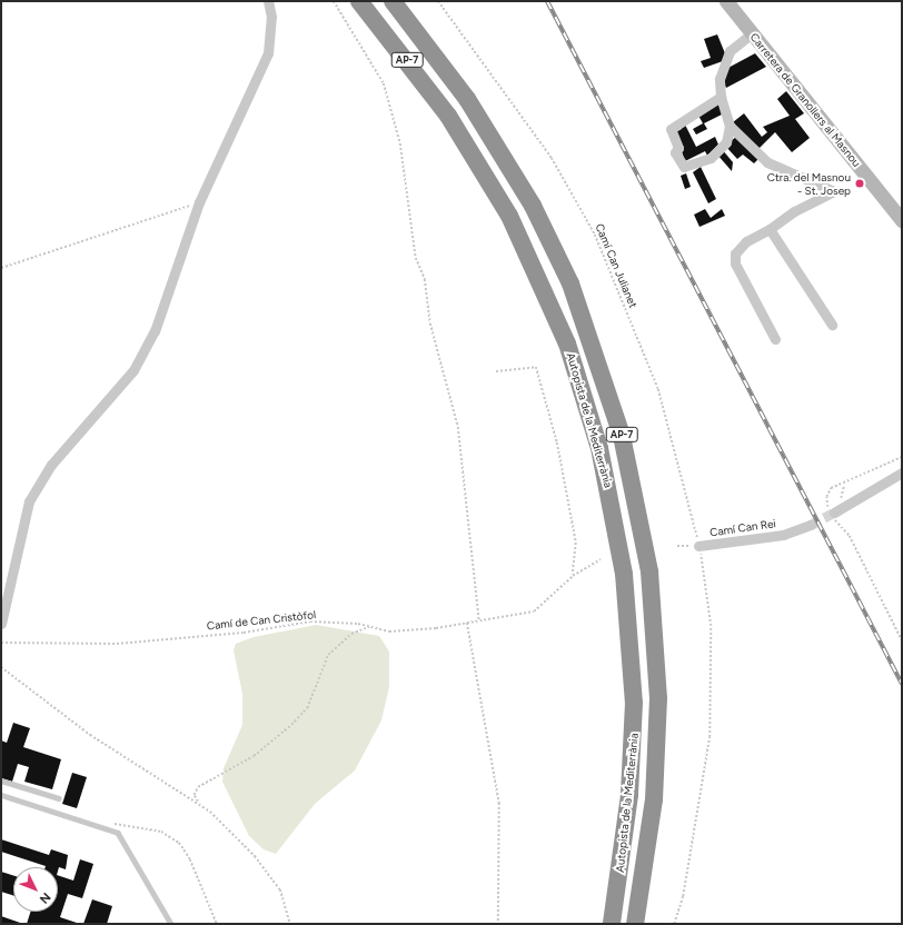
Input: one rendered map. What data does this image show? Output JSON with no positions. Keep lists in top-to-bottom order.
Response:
{
  "streets": {
    "highway": ["AP-7", "Autopista de la Mediterrània"],
    "main road": ["Carretera de Granollers al Masnou"],
    "street": ["Camí Can Rei"],
    "path": ["Camí Can Julianet", "Camí de Can Cristòfol"]
  },
  "crossings": [
    ["Camí Can Julianet", "Camí Can Rei"]
  ],
  "places": ["Ctra. del Masnou - St. Josep"],
  "north": "bottom right"
}
